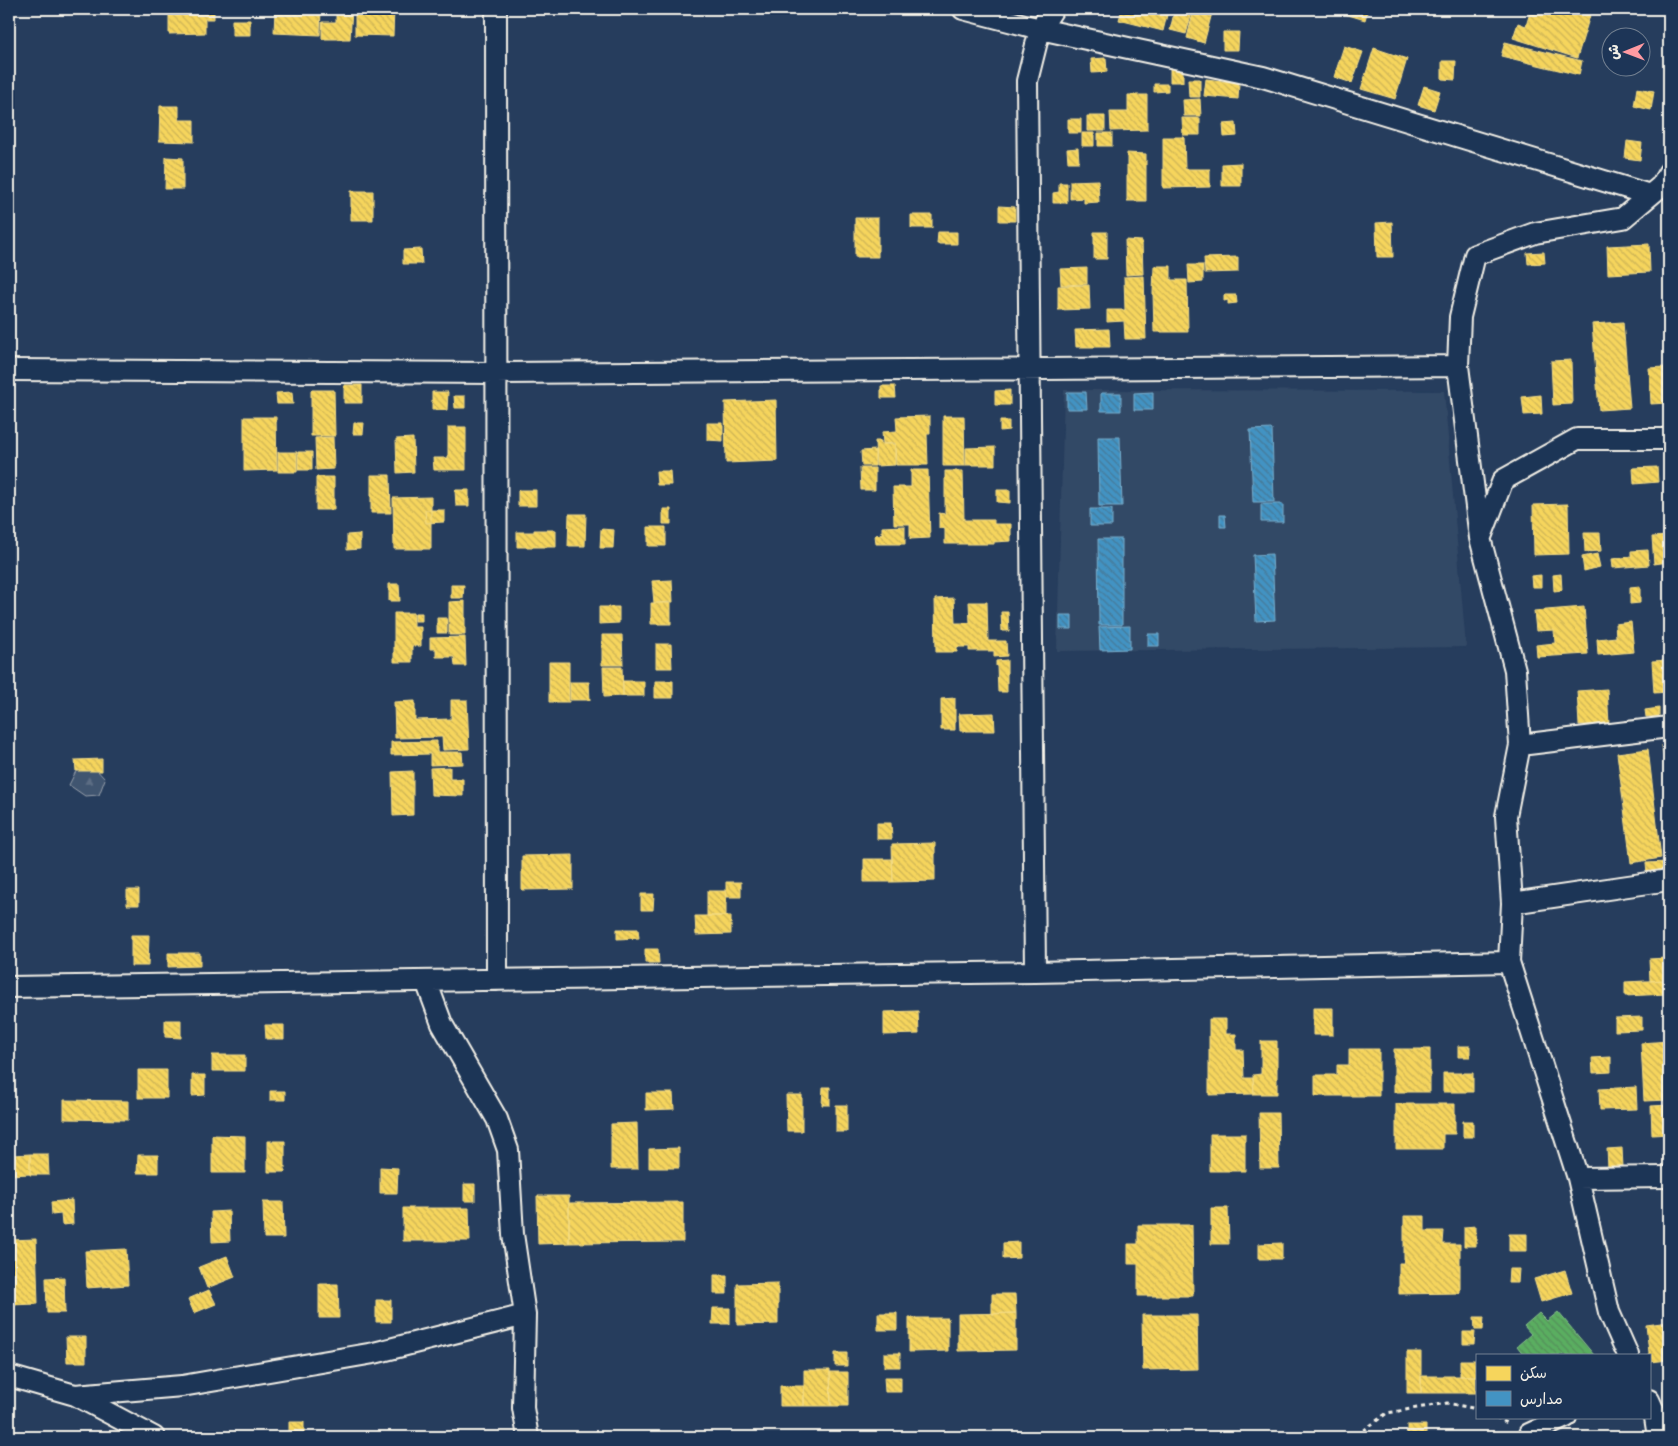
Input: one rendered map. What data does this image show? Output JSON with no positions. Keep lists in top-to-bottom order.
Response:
{
  "legend": ["سكن", "مدارس"],
  "north": "left"
}
